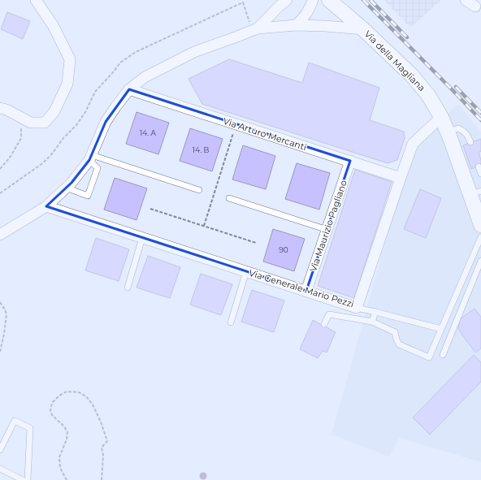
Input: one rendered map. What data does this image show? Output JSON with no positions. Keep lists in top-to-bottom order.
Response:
{
  "streets": {
    "main road": ["Via della Magliana"],
    "street": ["Via Arturo Mercanti", "Via Maurizio Pagliano", "Via Generale Mario Pezzi"]
  },
  "crossings": [
    ["Via della Magliana", "Via Generale Mario Pezzi"],
    ["Via Arturo Mercanti", "Via Maurizio Pagliano"],
    ["Via Arturo Mercanti", "Via Generale Mario Pezzi"],
    ["Via Maurizio Pagliano", "Via Generale Mario Pezzi"]
  ],
  "house_numbers": ["14. A", "14. B", "90"]
}
